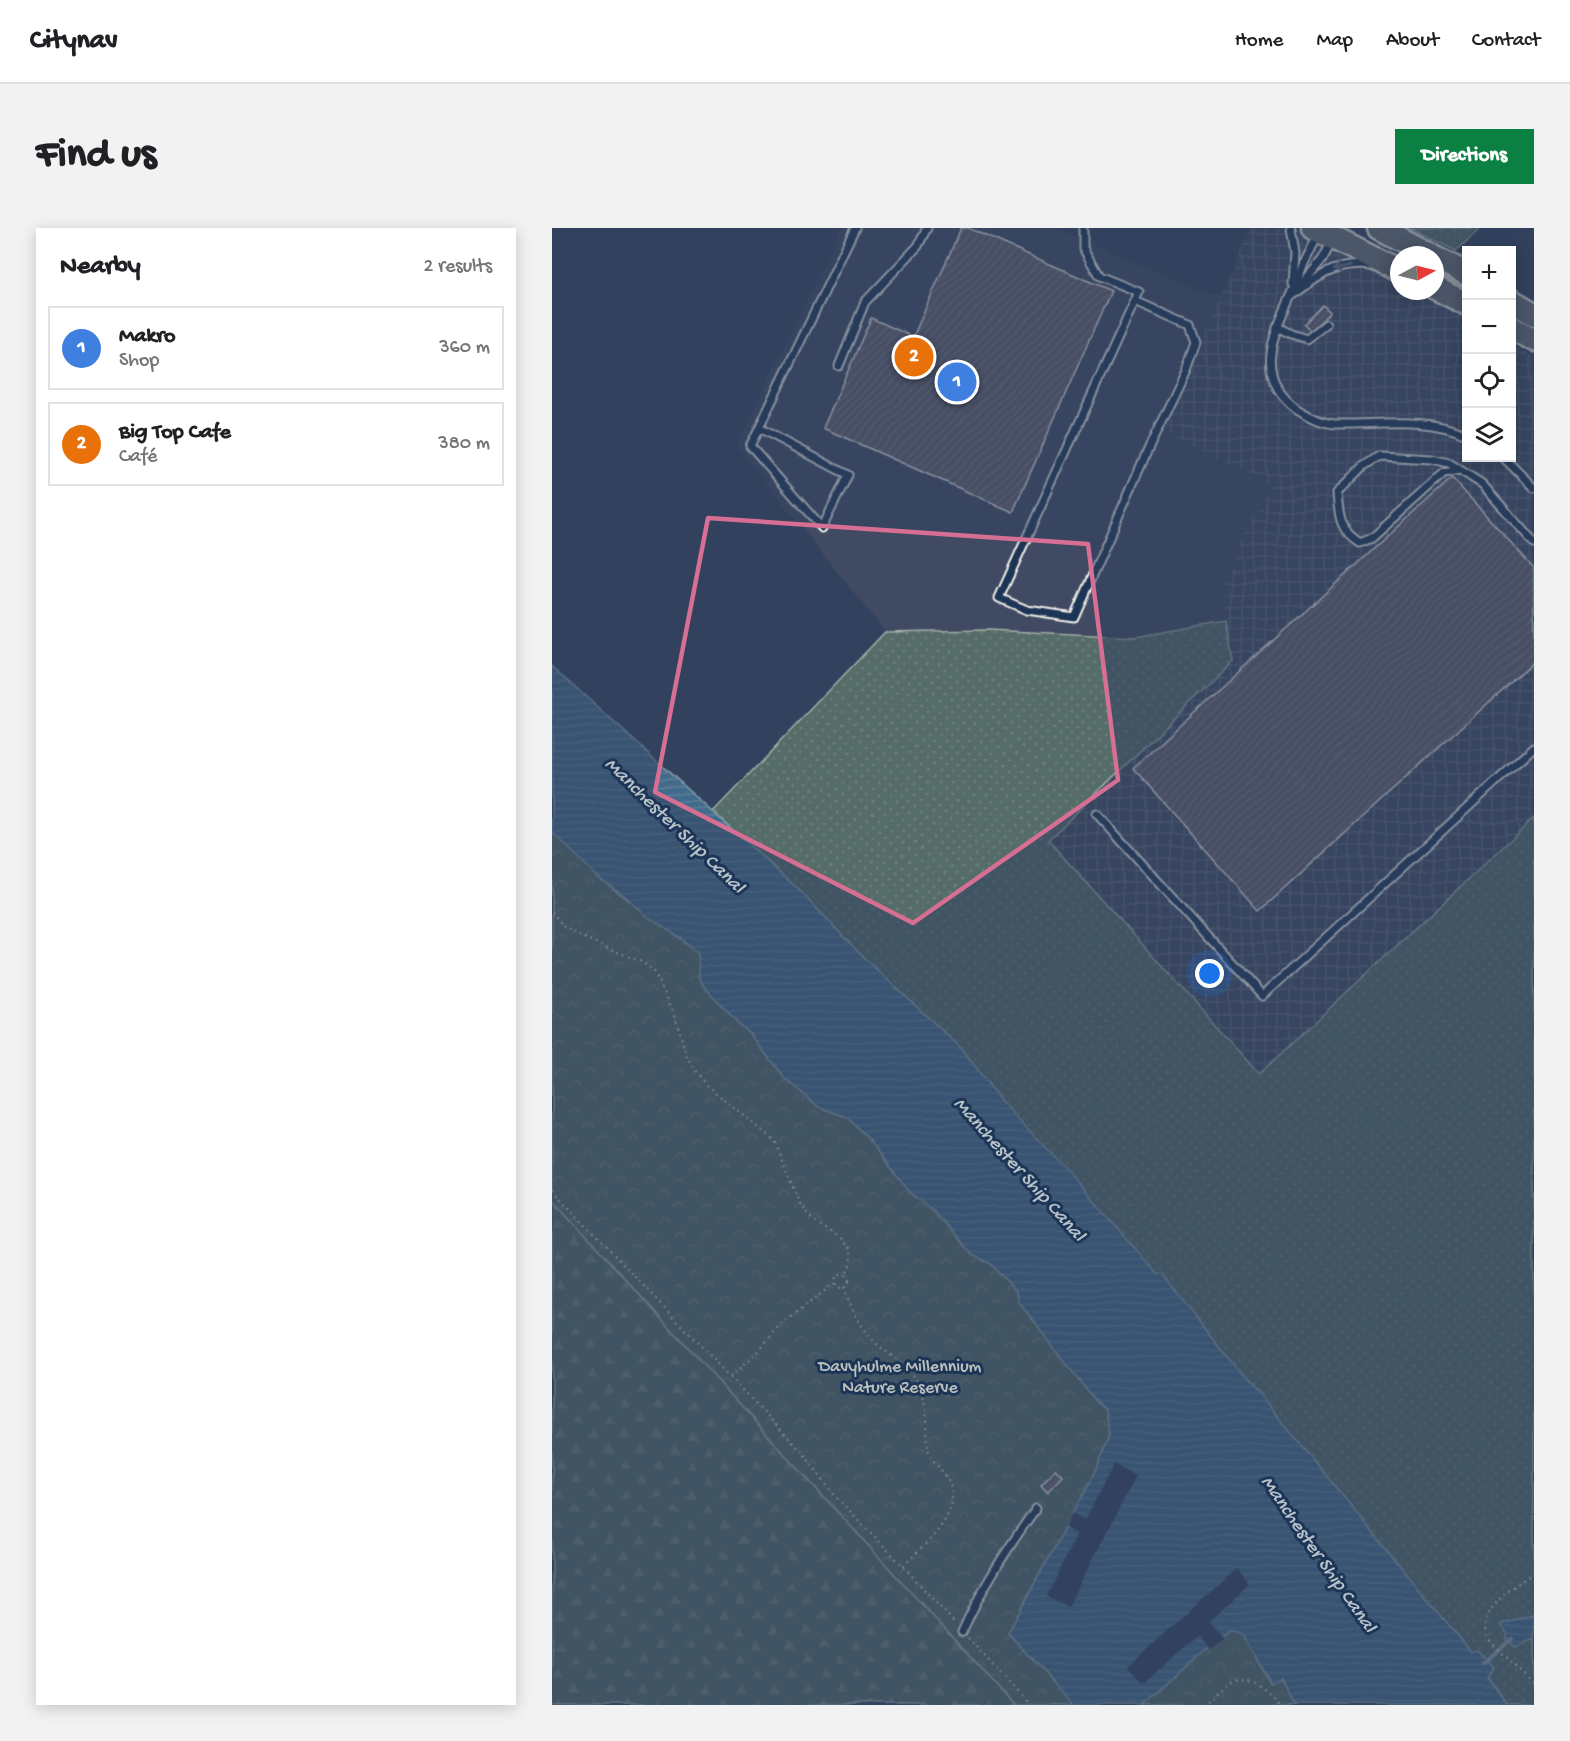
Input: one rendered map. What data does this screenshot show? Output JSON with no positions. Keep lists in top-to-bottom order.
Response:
{
  "water": ["Manchester Ship Canal"],
  "parks": ["Davyhulme Millennium Nature Reserve"],
  "north": "right",
  "page": {
    "header": "Citynav",
    "nav": [
      "Home",
      "Map",
      "About",
      "Contact"
    ],
    "buttons": "Directions",
    "title": "Find us",
    "heading": ["Nearby", "2 results"],
    "map_buttons": ["+", "−"],
    "list": [
      {
        "mark": "1",
        "name": "Makro",
        "note": "Shop",
        "value": "360 m"
      },
      {
        "mark": "2",
        "name": "Big Top Cafe",
        "note": "Café",
        "value": "380 m"
      }
    ],
    "pins": ["2", "1"]
  }
}
